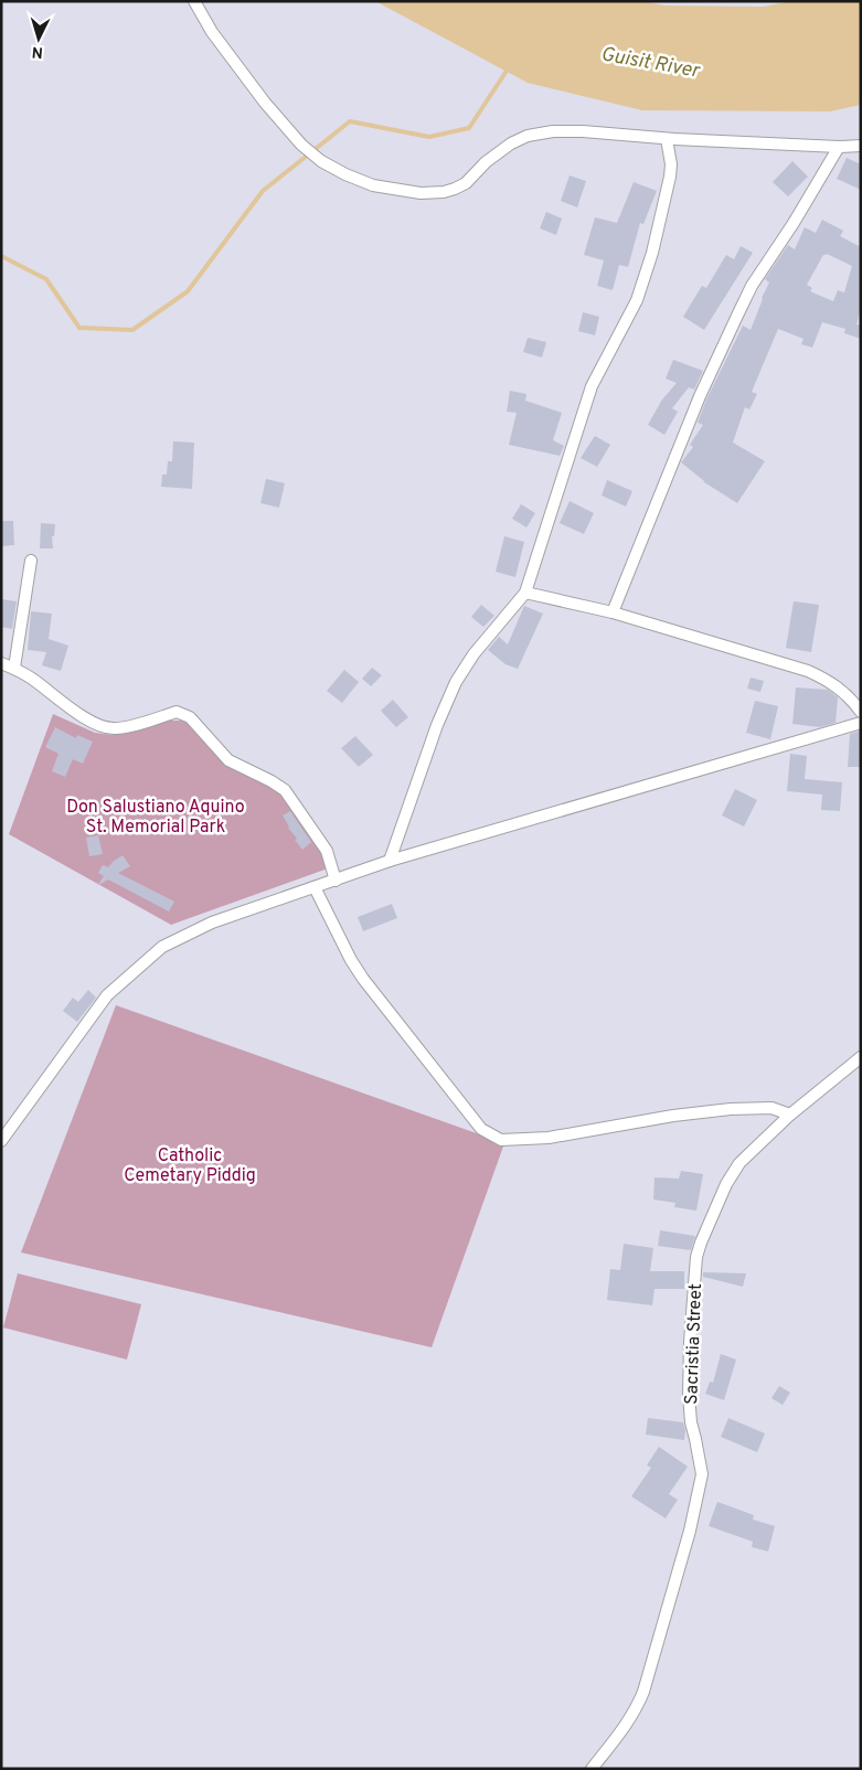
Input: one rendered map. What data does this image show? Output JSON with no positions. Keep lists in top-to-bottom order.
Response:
{
  "streets": {
    "street": ["Sacristia Street"]
  },
  "water": ["Guisit River"],
  "parks": ["Don Salustiano Aquino St. Memorial Park", "Catholic Cemetary Piddig"],
  "north": "bottom"
}
